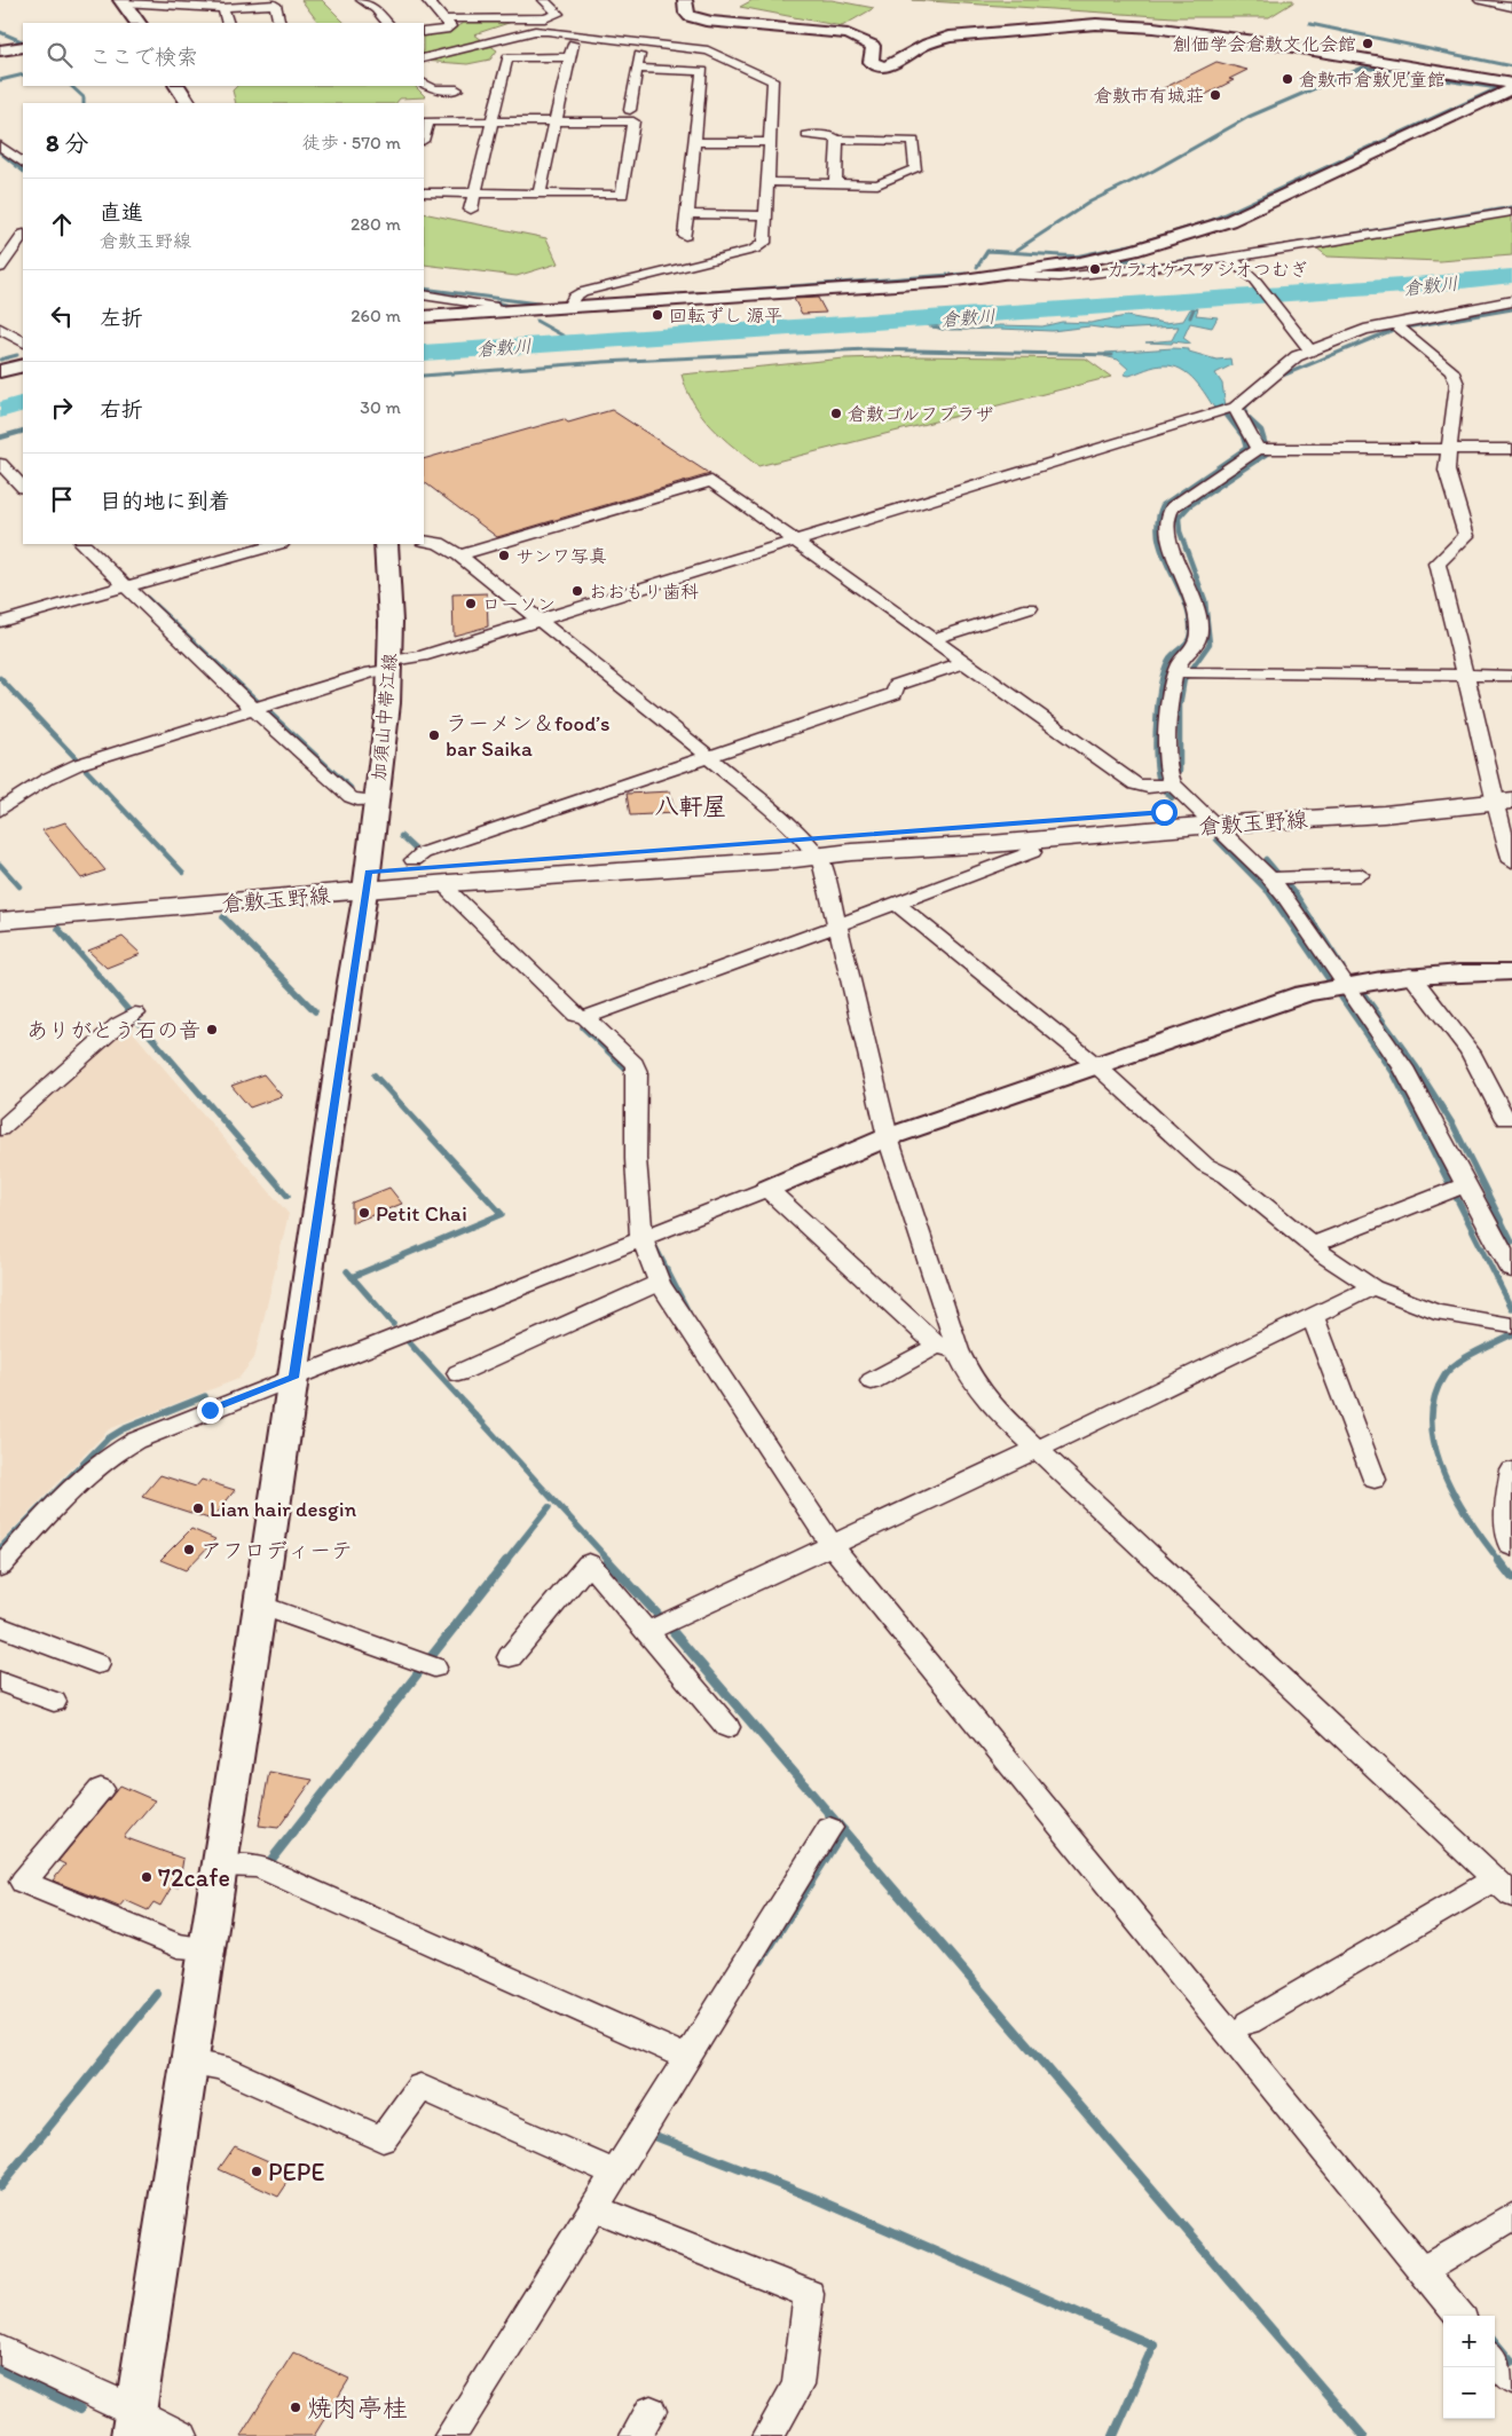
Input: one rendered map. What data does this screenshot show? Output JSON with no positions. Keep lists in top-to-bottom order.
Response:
{
  "streets": {
    "main road": ["加須山中帯江線", "倉敷玉野線"]
  },
  "crossings": [
    ["加須山中帯江線", "倉敷玉野線"]
  ],
  "districts": ["八軒屋"],
  "water": ["倉敷川"],
  "places": [
    "創価学会倉敷文化会館",
    "倉敷市倉敷児童館",
    "倉敷市有城荘",
    "カラオケスタジオつむぎ",
    "回転ずし 源平",
    "倉敷ゴルフプラザ",
    "サンワ写真",
    "おおもり歯科",
    "ローソン",
    "ラーメン＆food’s bar Saika",
    "ありがとう石の音",
    "Petit Chai",
    "Lian hair desgin",
    "アフロディーテ",
    "72cafe",
    "PEPE",
    "焼肉亭桂"
  ],
  "page": {
    "search": "ここで検索",
    "heading": ["8 分", "徒歩 · 570 m"],
    "list": [
      ["直進", "倉敷玉野線", "280 m"],
      ["左折", "260 m"],
      ["右折", "30 m"],
      "目的地に到着"
    ],
    "map_buttons": ["+", "−"]
  }
}
